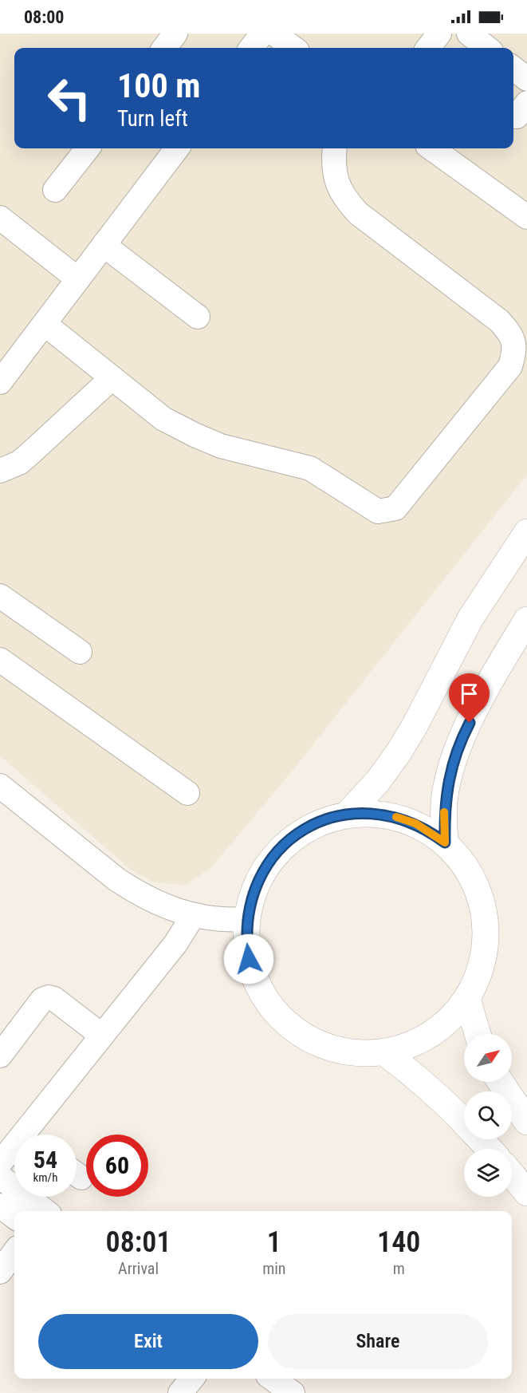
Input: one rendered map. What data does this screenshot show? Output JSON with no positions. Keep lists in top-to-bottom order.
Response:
{
  "north": "top right",
  "page": {
    "status": "08:00",
    "turn": ["100 m", "Turn left"],
    "speed": "54 km/h",
    "limit": "60",
    "eta": [
      "08:01",
      "Arrival",
      "1",
      "min",
      "140",
      "m"
    ],
    "buttons": ["Exit", "Share"]
  }
}
